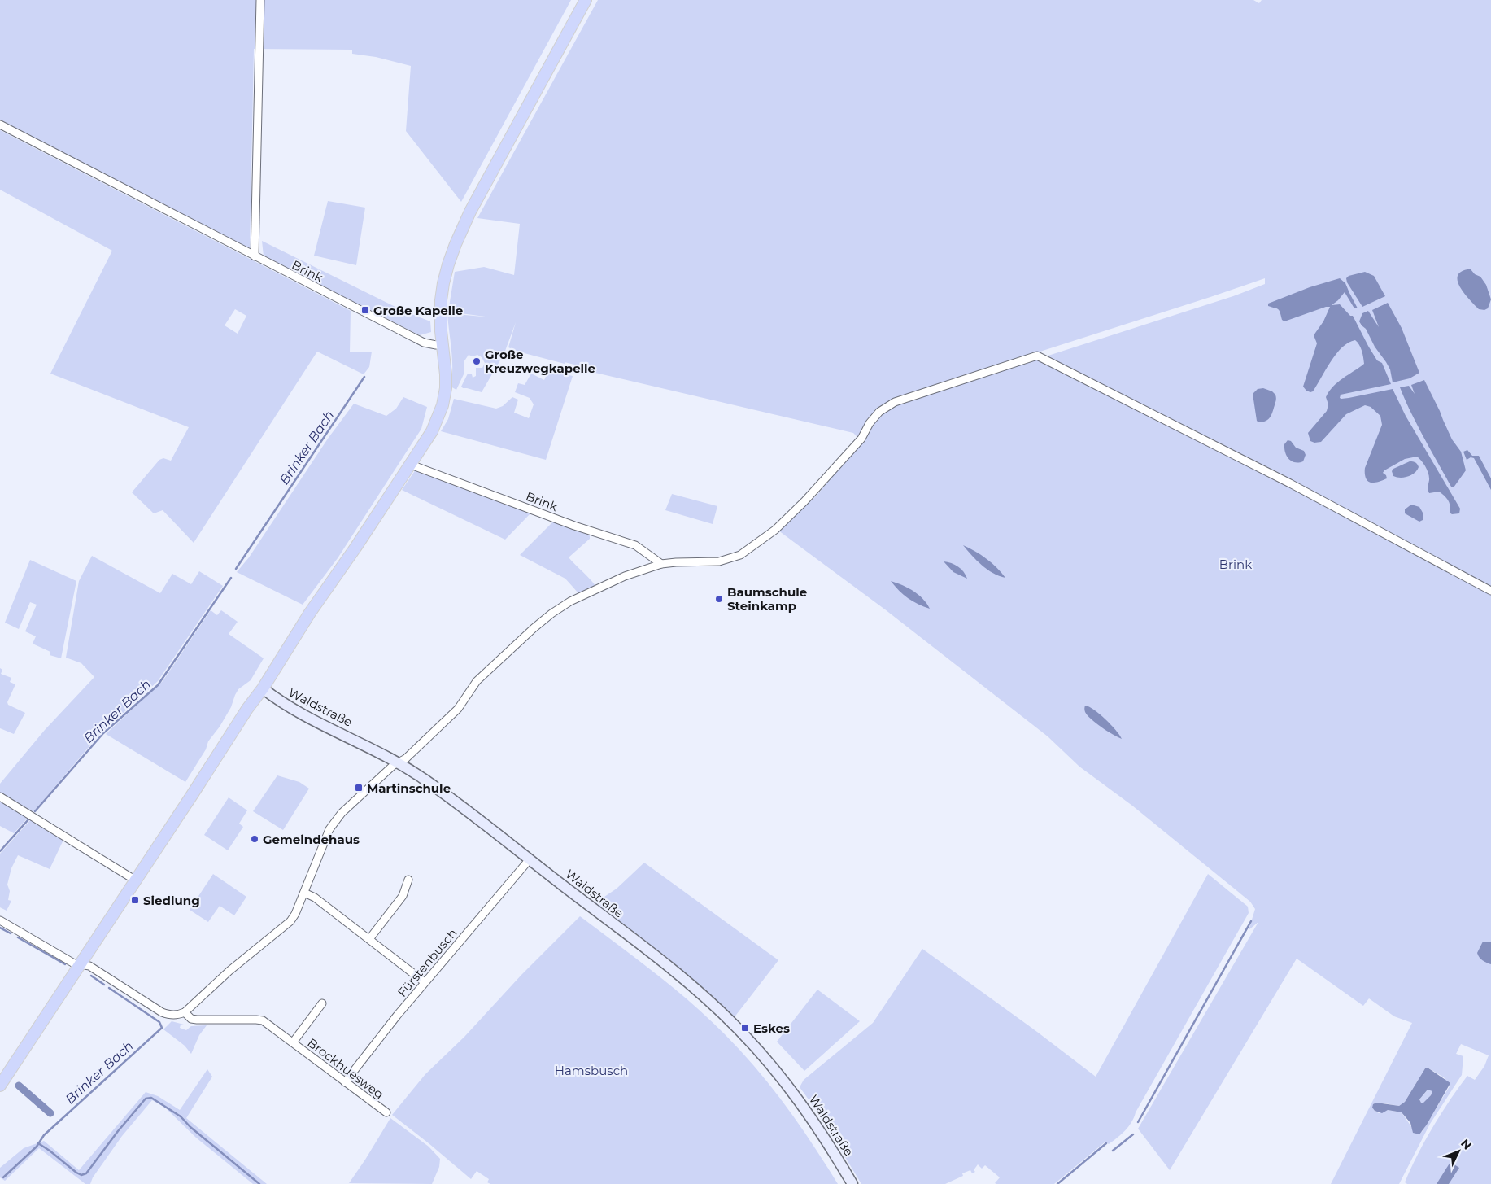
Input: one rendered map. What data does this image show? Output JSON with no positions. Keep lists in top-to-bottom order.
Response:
{
  "streets": {
    "street": [
      "Brink",
      "Waldstraße",
      "Fürstenbusch",
      "Brockhuesweg"
    ]
  },
  "crossings": [
    ["Waldstraße", "Fürstenbusch"],
    ["Fürstenbusch", "Brockhuesweg"]
  ],
  "water": ["Brinker Bach"],
  "parks": ["Brink", "Hamsbusch"],
  "places": {
    "transit": [
      "Große Kapelle",
      "Martinschule",
      "Siedlung",
      "Eskes"
    ],
    "other": ["Große Kreuzwegkapelle", "Baumschule Steinkamp", "Gemeindehaus"]
  },
  "north": "top right"
}
